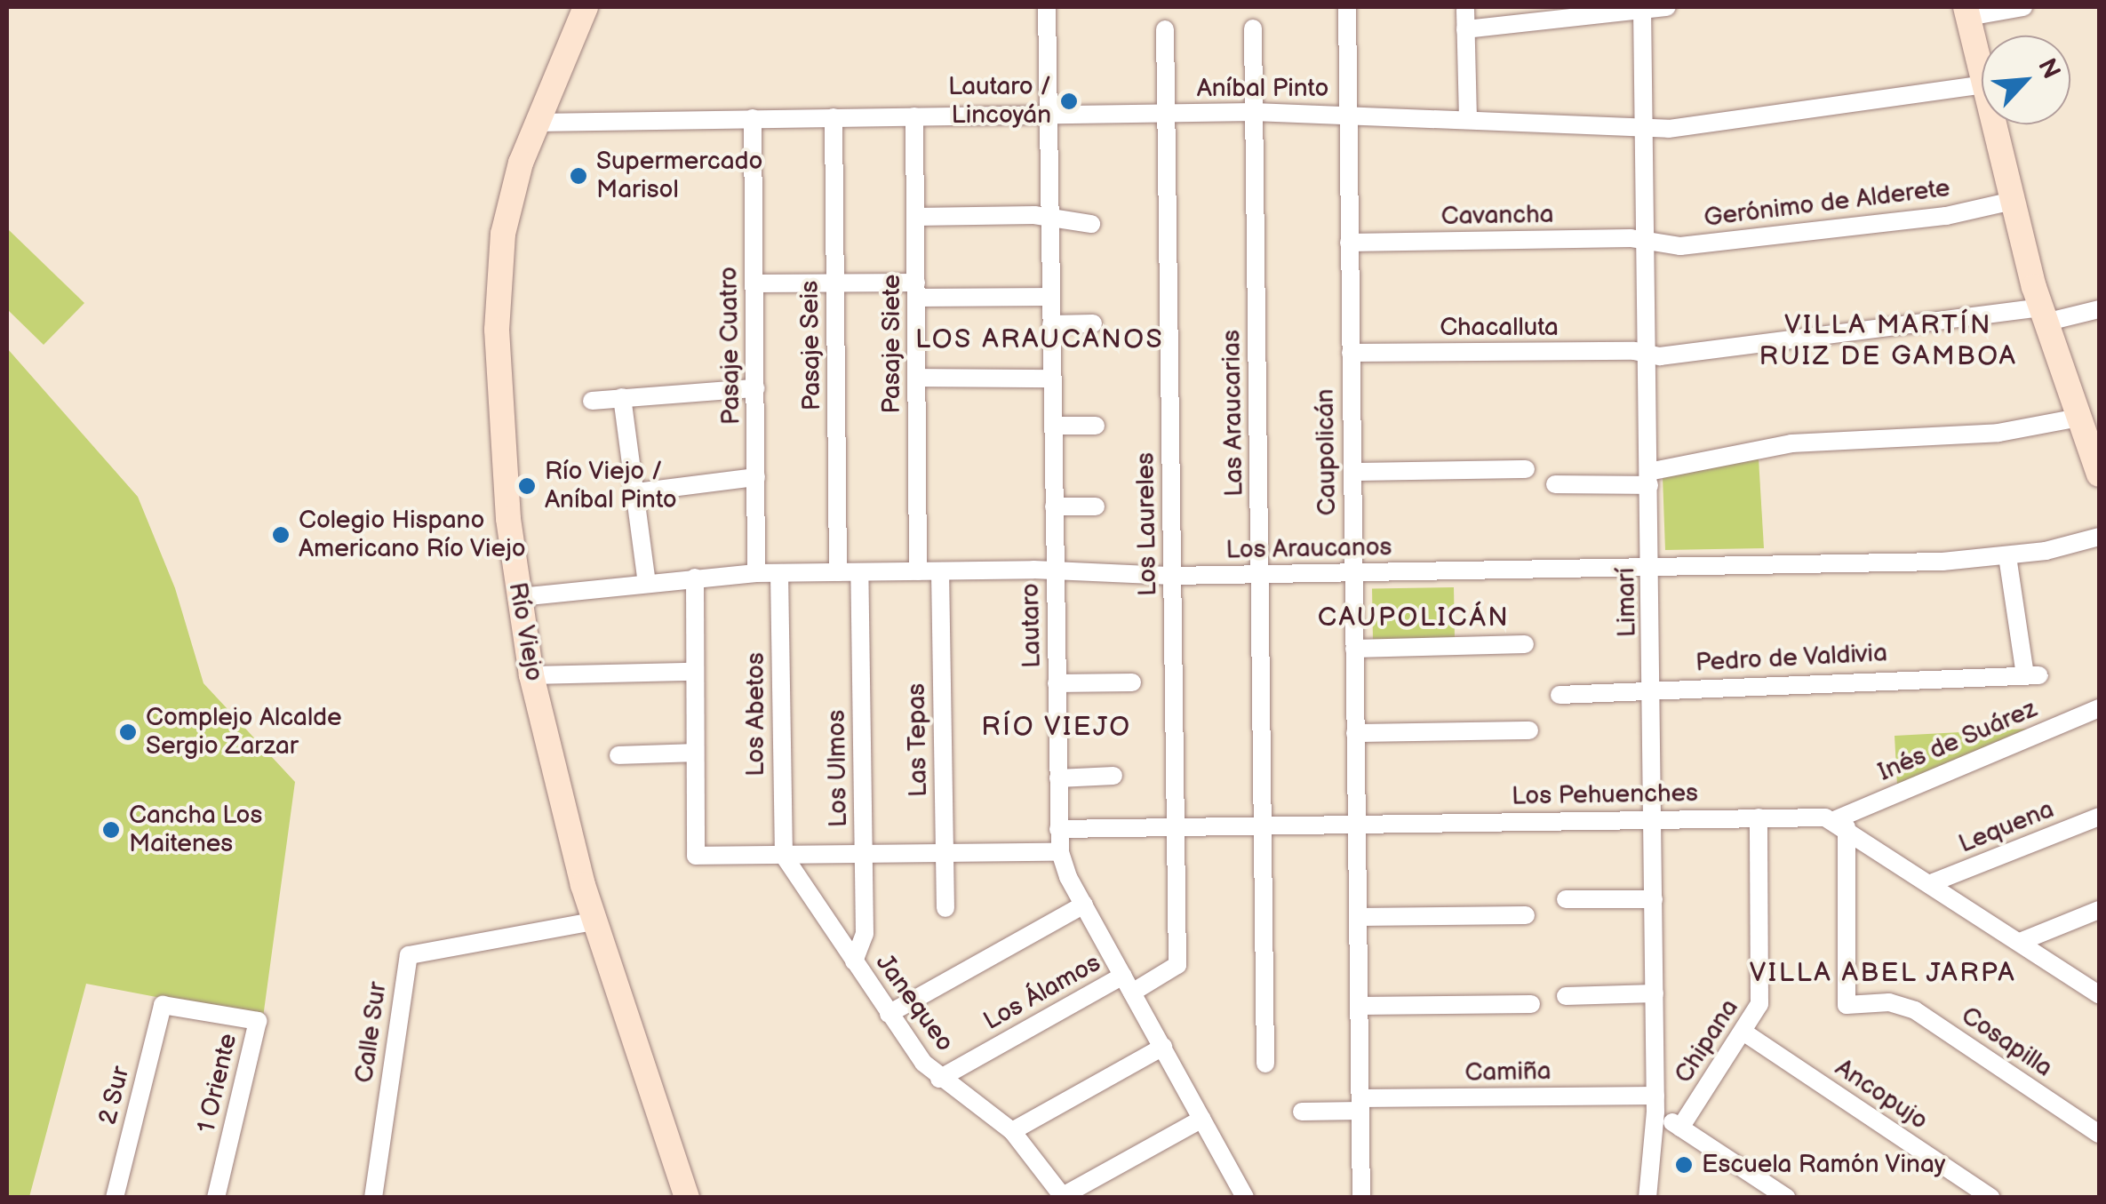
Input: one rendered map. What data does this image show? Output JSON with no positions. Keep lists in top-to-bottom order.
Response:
{
  "streets": {
    "main road": ["Río Viejo"],
    "street": [
      "Aníbal Pinto",
      "Gerónimo de Alderete",
      "Cavancha",
      "Chacalluta",
      "Pasaje Siete",
      "Pasaje Cuatro",
      "Pasaje Seis",
      "Las Araucarias",
      "Caupolicán",
      "Los Laureles",
      "Los Araucanos",
      "Limarí",
      "Lautaro",
      "Pedro de Valdivia",
      "Los Abetos",
      "Las Tepas",
      "Inés de Suárez",
      "Los Ulmos",
      "Los Pehuenches",
      "Lequena",
      "Los Álamos",
      "Janequeo",
      "Calle Sur",
      "Chipana",
      "Cosapilla",
      "Camiña",
      "1 Oriente",
      "Ancopujo",
      "2 Sur"
    ]
  },
  "crossings": [
    ["Aníbal Pinto", "Pasaje Siete"],
    ["Aníbal Pinto", "Pasaje Cuatro"],
    ["Aníbal Pinto", "Pasaje Seis"],
    ["Aníbal Pinto", "Las Araucarias"],
    ["Aníbal Pinto", "Caupolicán"],
    ["Aníbal Pinto", "Los Laureles"],
    ["Aníbal Pinto", "Limarí"],
    ["Aníbal Pinto", "Lautaro"],
    ["Aníbal Pinto", "Río Viejo"],
    ["Gerónimo de Alderete", "Cavancha"],
    ["Gerónimo de Alderete", "Limarí"],
    ["Cavancha", "Caupolicán"],
    ["Cavancha", "Limarí"],
    ["Chacalluta", "Caupolicán"],
    ["Chacalluta", "Limarí"],
    ["Pasaje Siete", "Los Araucanos"],
    ["Pasaje Cuatro", "Los Araucanos"],
    ["Pasaje Seis", "Los Araucanos"],
    ["Las Araucarias", "Los Araucanos"],
    ["Las Araucarias", "Los Pehuenches"],
    ["Caupolicán", "Los Araucanos"],
    ["Caupolicán", "Los Pehuenches"],
    ["Caupolicán", "Camiña"],
    ["Los Laureles", "Los Araucanos"],
    ["Los Laureles", "Lautaro"],
    ["Los Laureles", "Los Pehuenches"],
    ["Los Araucanos", "Limarí"],
    ["Los Araucanos", "Lautaro"],
    ["Los Araucanos", "Río Viejo"],
    ["Los Araucanos", "Pedro de Valdivia"],
    ["Los Araucanos", "Los Abetos"],
    ["Los Araucanos", "Las Tepas"],
    ["Los Araucanos", "Los Ulmos"],
    ["Limarí", "Pedro de Valdivia"],
    ["Limarí", "Los Pehuenches"],
    ["Limarí", "Camiña"],
    ["Lautaro", "Los Pehuenches"],
    ["Lautaro", "Los Álamos"],
    ["Río Viejo", "Calle Sur"],
    ["Los Abetos", "Janequeo"],
    ["Inés de Suárez", "Los Pehuenches"],
    ["Inés de Suárez", "Cosapilla"],
    ["Los Ulmos", "Janequeo"],
    ["Los Pehuenches", "Chipana"],
    ["Los Pehuenches", "Cosapilla"],
    ["Los Álamos", "Janequeo"],
    ["Chipana", "Ancopujo"],
    ["1 Oriente", "2 Sur"]
  ],
  "districts": [
    "VILLA MARTÍN RUIZ DE GAMBOA",
    "LOS ARAUCANOS",
    "CAUPOLICÁN",
    "RÍO VIEJO",
    "VILLA ABEL JARPA"
  ],
  "places": [
    "Lautaro / Lincoyán",
    "Supermercado Marisol",
    "Río Viejo / Aníbal Pinto",
    "Colegio Hispano Americano Río Viejo",
    "Complejo Alcalde Sergio Zarzar",
    "Cancha Los Maitenes",
    "Escuela Ramón Vinay"
  ],
  "north": "top right"
}
